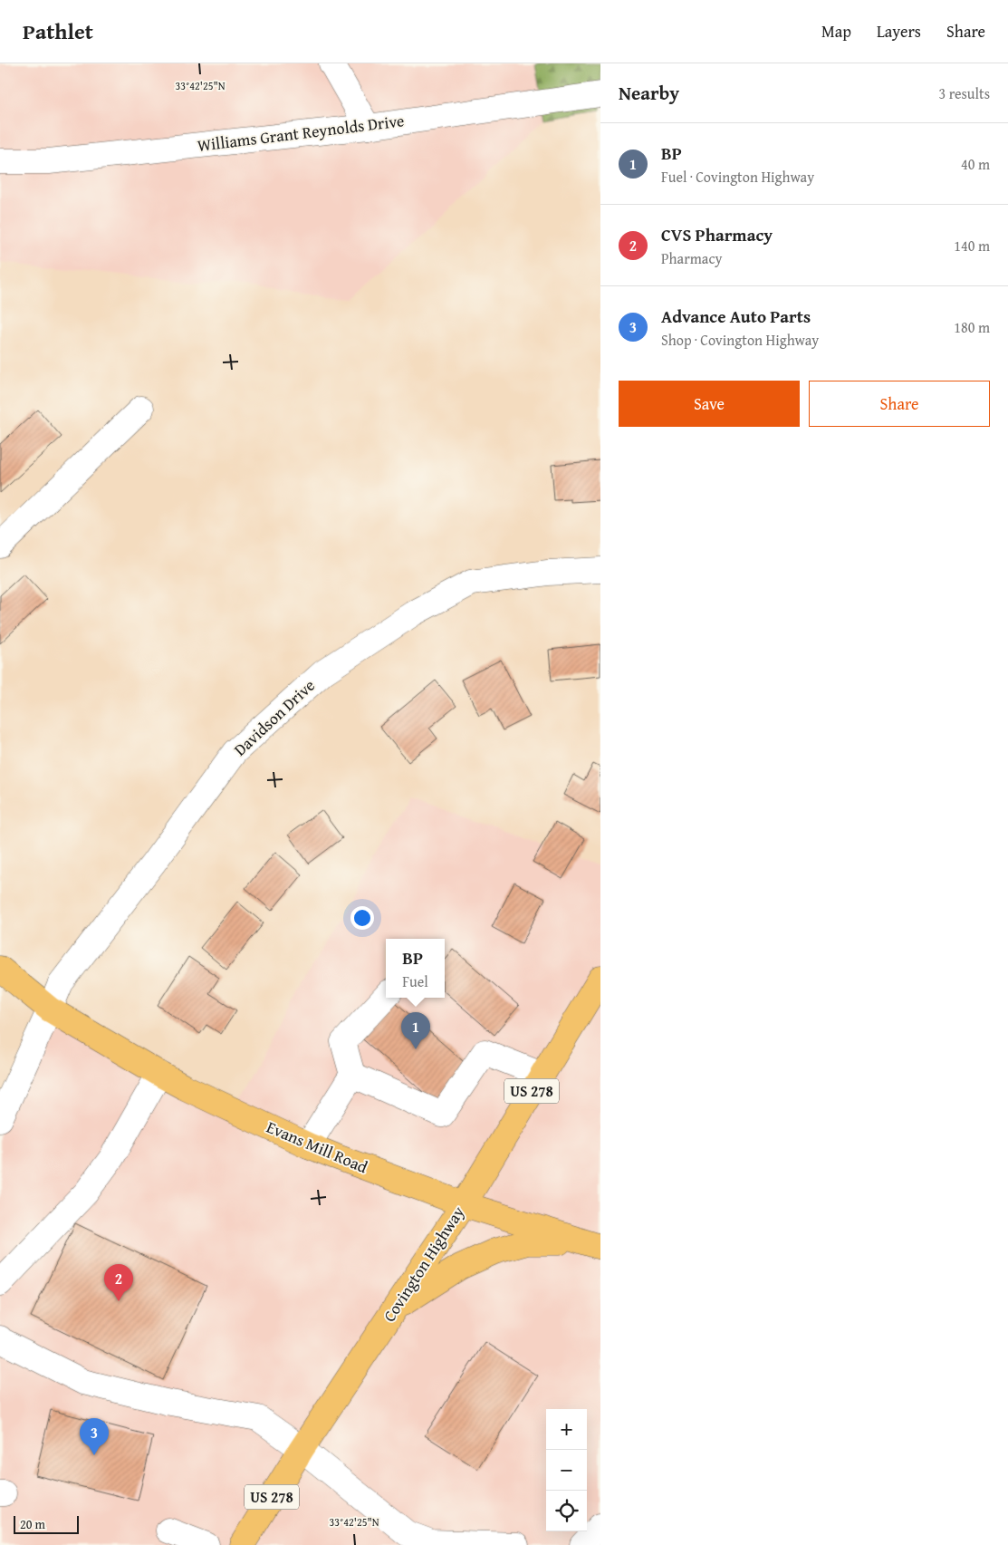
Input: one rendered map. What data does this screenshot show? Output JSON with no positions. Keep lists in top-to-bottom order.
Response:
{
  "streets": {
    "main road": ["US 278", "Evans Mill Road", "Covington Highway"],
    "street": ["Williams Grant Reynolds Drive", "Davidson Drive"]
  },
  "crossings": [
    ["Davidson Drive", "Evans Mill Road"],
    ["Evans Mill Road", "Covington Highway"]
  ],
  "scale_bar": "20 m",
  "page": {
    "header": "Pathlet",
    "nav": ["Map", "Layers", "Share"],
    "heading": ["Nearby", "3 results"],
    "list": [
      {
        "mark": "1",
        "name": "BP",
        "note": "Fuel · Covington Highway",
        "value": "40 m"
      },
      {
        "mark": "2",
        "name": "CVS Pharmacy",
        "note": "Pharmacy",
        "value": "140 m"
      },
      {
        "mark": "3",
        "name": "Advance Auto Parts",
        "note": "Shop · Covington Highway",
        "value": "180 m"
      }
    ],
    "buttons": ["Save", "Share"],
    "popup": ["BP", "Fuel"],
    "pins": ["1", "2", "3"],
    "map_buttons": ["+", "−"],
    "scale": "20 m"
  },
  "coordinates": ["33°42'25\"N"]
}
